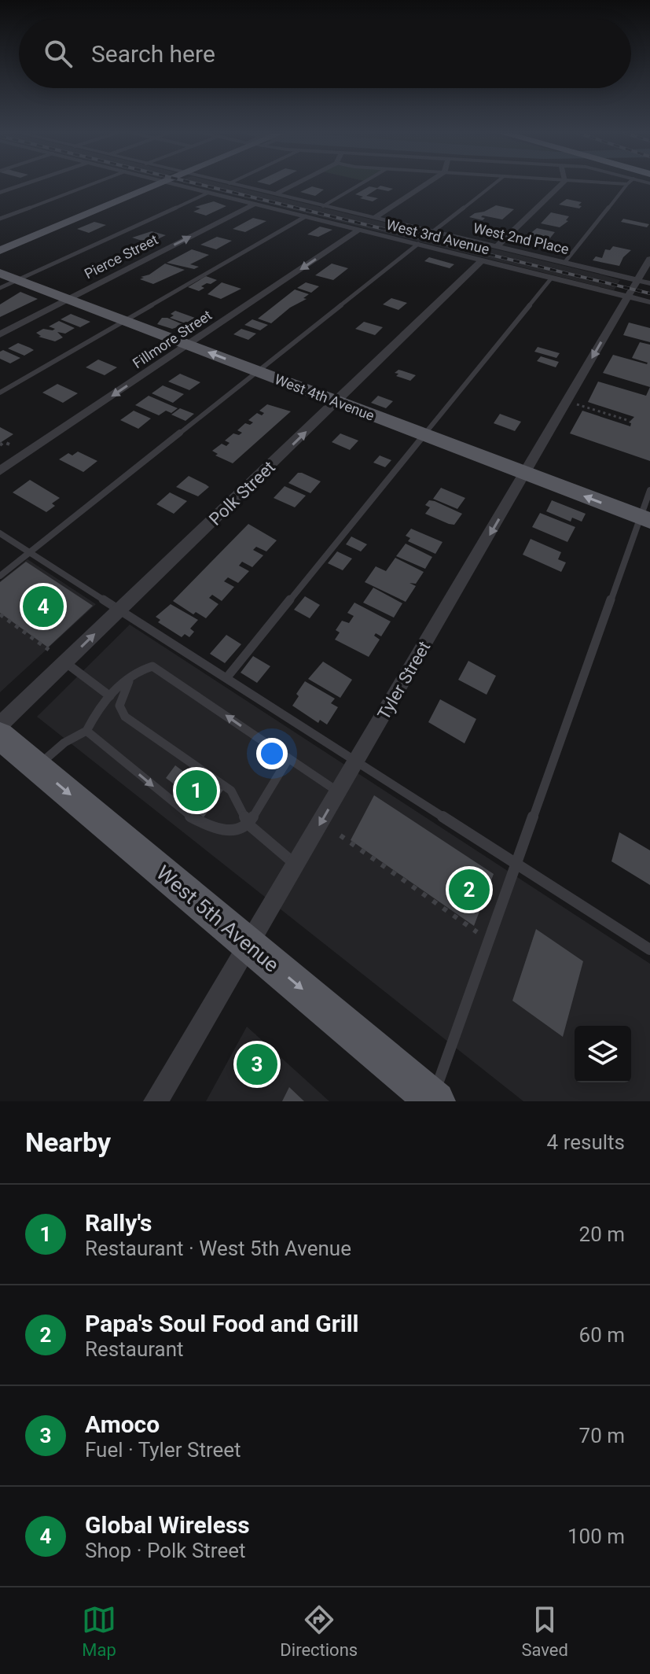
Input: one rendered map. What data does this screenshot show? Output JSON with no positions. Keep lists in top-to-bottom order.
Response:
{
  "streets": {
    "main road": ["West 4th Avenue", "West 5th Avenue"],
    "street": [
      "West 3rd Avenue",
      "West 2nd Place",
      "Pierce Street",
      "Fillmore Street",
      "Polk Street",
      "Tyler Street"
    ]
  },
  "crossings": [
    ["West 3rd Avenue", "Pierce Street"],
    ["West 3rd Avenue", "Fillmore Street"],
    ["West 3rd Avenue", "Polk Street"],
    ["West 3rd Avenue", "Tyler Street"],
    ["West 2nd Place", "Tyler Street"],
    ["Pierce Street", "West 4th Avenue"],
    ["Fillmore Street", "West 4th Avenue"],
    ["West 4th Avenue", "Polk Street"],
    ["West 4th Avenue", "Tyler Street"],
    ["Tyler Street", "West 5th Avenue"]
  ],
  "one_way": [
    "Pierce Street",
    "Fillmore Street",
    "Polk Street",
    "Tyler Street",
    "West 5th Avenue"
  ],
  "page": {
    "search": "Search here",
    "pins": [
      "4",
      "1",
      "2",
      "3"
    ],
    "heading": ["Nearby", "4 results"],
    "list": [
      {
        "mark": "1",
        "name": "Rally's",
        "note": "Restaurant · West 5th Avenue",
        "value": "20 m"
      },
      {
        "mark": "2",
        "name": "Papa's Soul Food and Grill",
        "note": "Restaurant",
        "value": "60 m"
      },
      {
        "mark": "3",
        "name": "Amoco",
        "note": "Fuel · Tyler Street",
        "value": "70 m"
      },
      {
        "mark": "4",
        "name": "Global Wireless",
        "note": "Shop · Polk Street",
        "value": "100 m"
      }
    ],
    "nav": ["Map", "Directions", "Saved"]
  }
}
